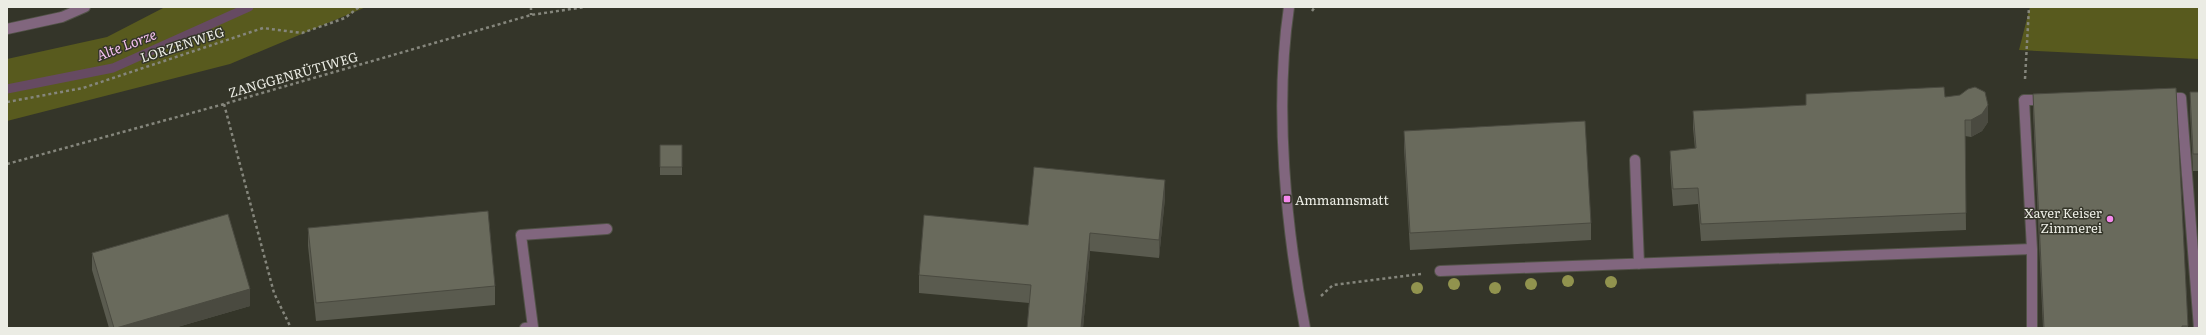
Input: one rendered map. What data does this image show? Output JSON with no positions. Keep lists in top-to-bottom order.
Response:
{
  "streets": {
    "path": ["LORZENWEG", "ZANGGENRÜTIWEG"]
  },
  "water": ["Alte Lorze"],
  "places": {
    "transit": ["Ammannsmatt"],
    "other": ["Xaver Keiser Zimmerei"]
  }
}
